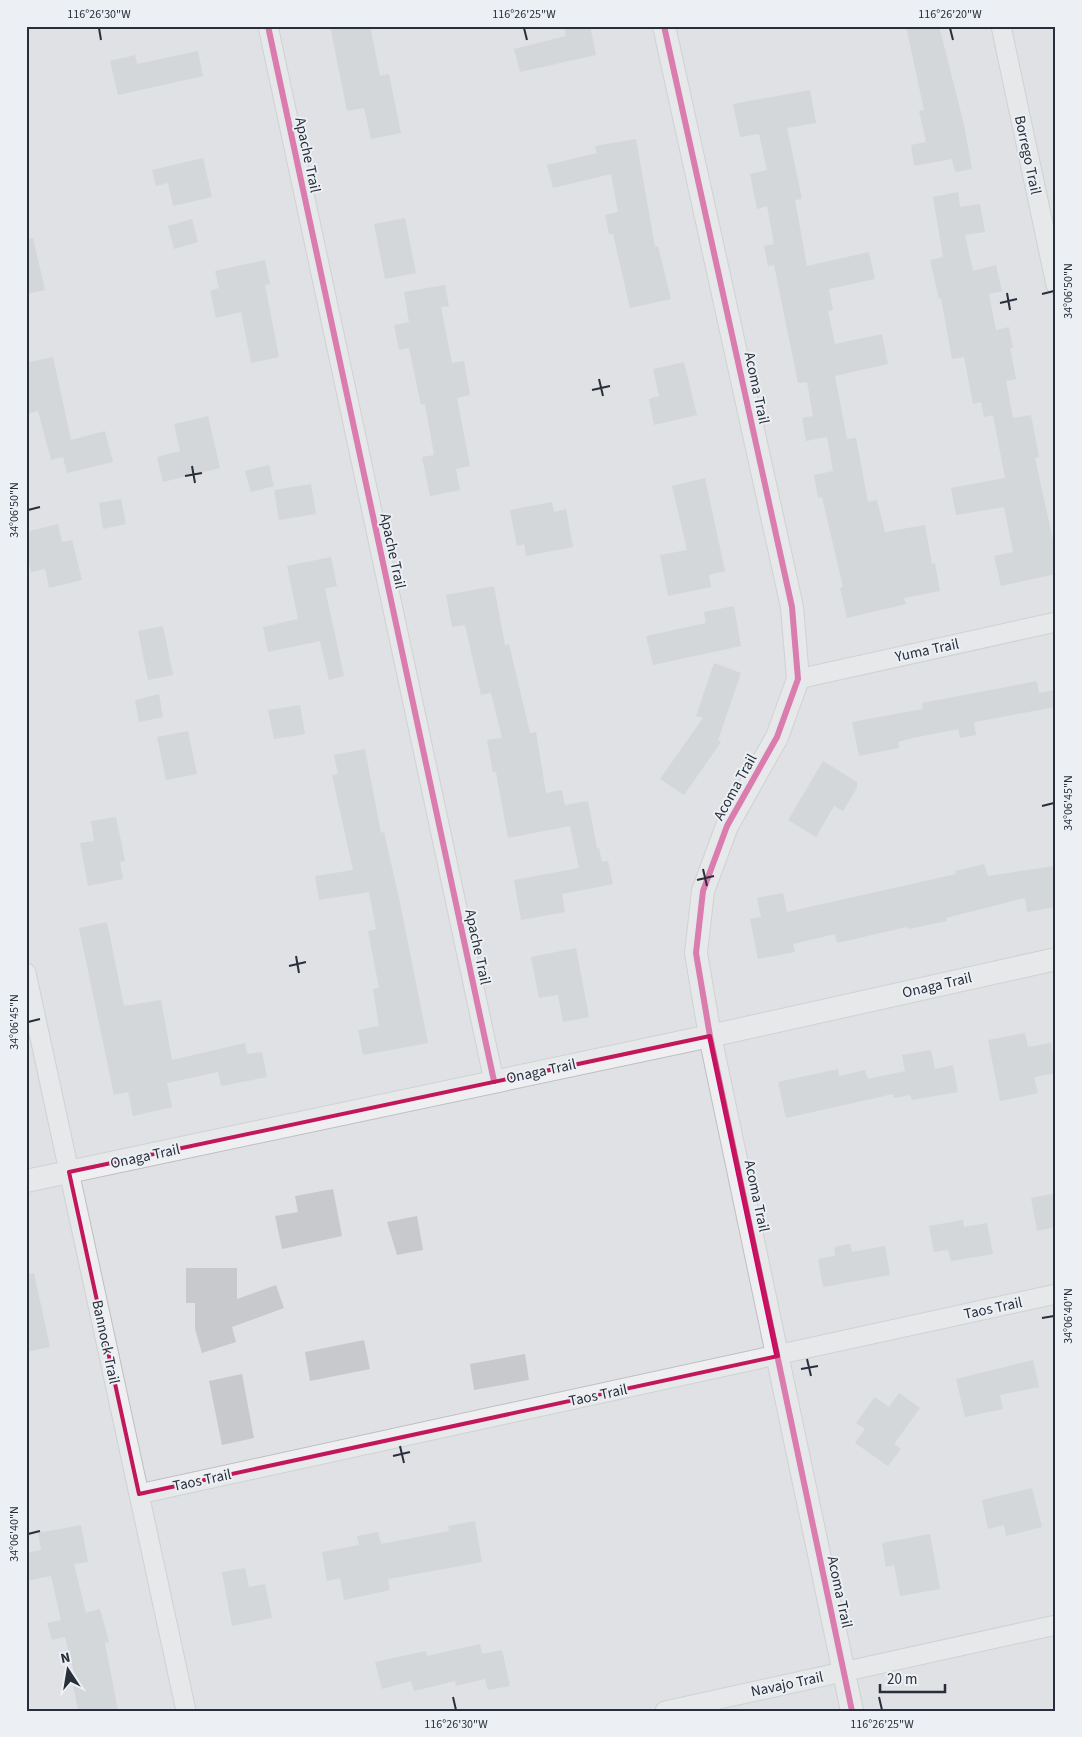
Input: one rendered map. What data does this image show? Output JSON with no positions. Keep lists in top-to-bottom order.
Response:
{
  "streets": {
    "street": [
      "Apache Trail",
      "Borrego Trail",
      "Acoma Trail",
      "Yuma Trail",
      "Onaga Trail",
      "Taos Trail",
      "Bannock Trail",
      "Navajo Trail"
    ]
  },
  "crossings": [
    ["Apache Trail", "Onaga Trail"],
    ["Acoma Trail", "Yuma Trail"],
    ["Acoma Trail", "Onaga Trail"],
    ["Acoma Trail", "Taos Trail"],
    ["Acoma Trail", "Navajo Trail"],
    ["Onaga Trail", "Bannock Trail"],
    ["Taos Trail", "Bannock Trail"]
  ],
  "scale_bar": "20 m",
  "north": "top",
  "coordinates": [
    "116°26'30\"W",
    "116°26'25\"W",
    "116°26'20\"W",
    "34°06'50\"N",
    "34°06'45\"N",
    "34°06'40\"N"
  ]
}
